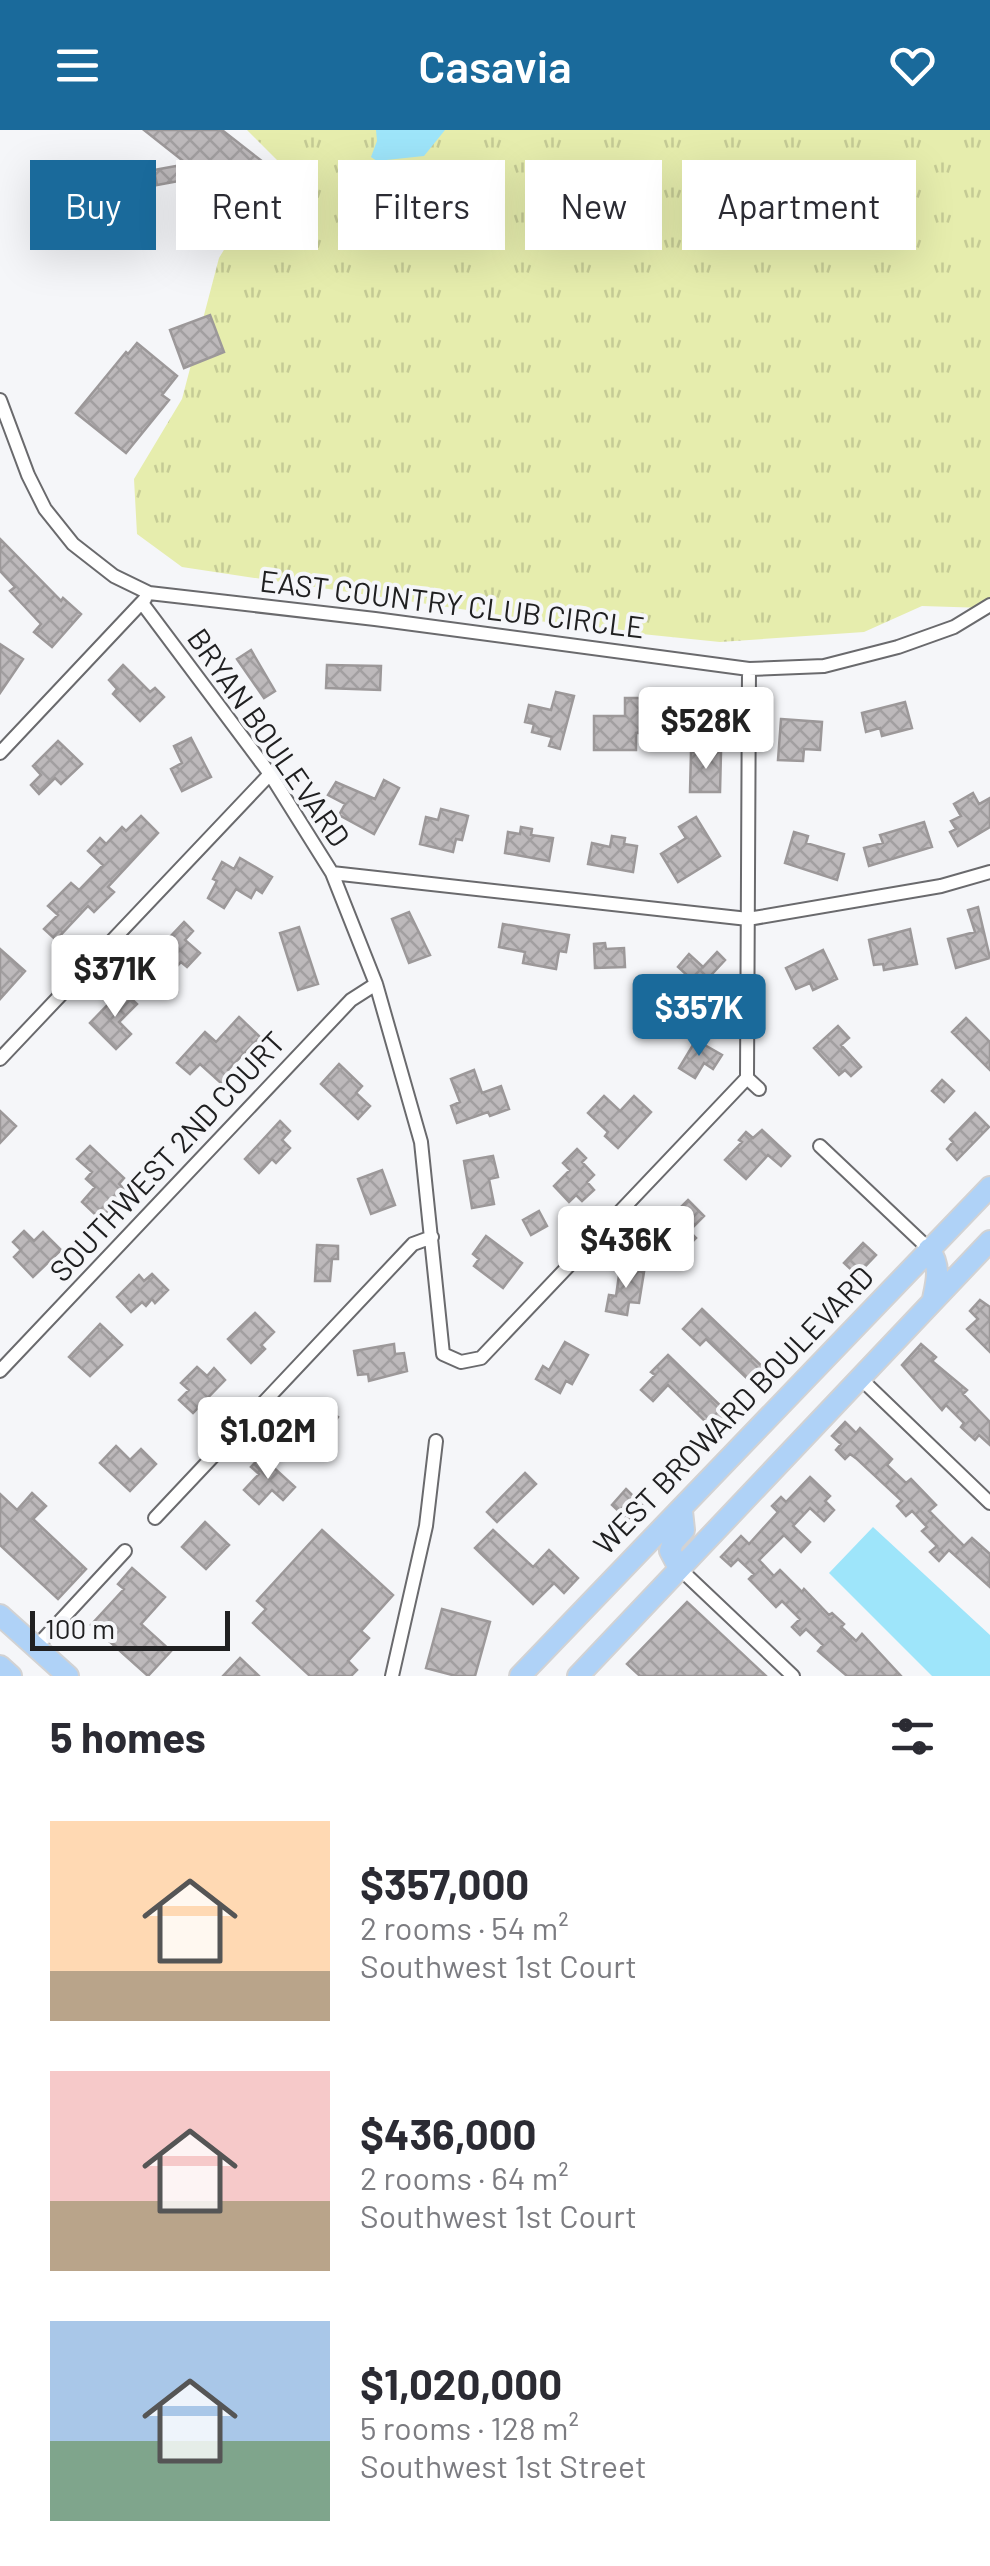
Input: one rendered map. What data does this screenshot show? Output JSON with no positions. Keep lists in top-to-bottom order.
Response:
{
  "streets": {
    "main road": ["WEST BROWARD BOULEVARD"],
    "street": ["EAST COUNTRY CLUB CIRCLE", "BRYAN BOULEVARD", "SOUTHWEST 2ND COURT"]
  },
  "crossings": [
    ["EAST COUNTRY CLUB CIRCLE", "BRYAN BOULEVARD"],
    ["BRYAN BOULEVARD", "SOUTHWEST 2ND COURT"]
  ],
  "scale_bar": "100 m",
  "page": {
    "header": "Casavia",
    "chip": [
      "Buy",
      "Rent",
      "Filters",
      "New",
      "Apartment"
    ],
    "price": [
      "$528K",
      "$371K",
      "$357K",
      "$436K",
      "$1.02M"
    ],
    "scale": "100 m",
    "heading": "5 homes",
    "list": [
      {
        "name": "$357,000",
        "note": "2 rooms · 54 m² · Southwest 1st Court"
      },
      {
        "name": "$436,000",
        "note": "2 rooms · 64 m² · Southwest 1st Court"
      },
      {
        "name": "$1,020,000",
        "note": "5 rooms · 128 m² · Southwest 1st Street"
      }
    ]
  }
}
